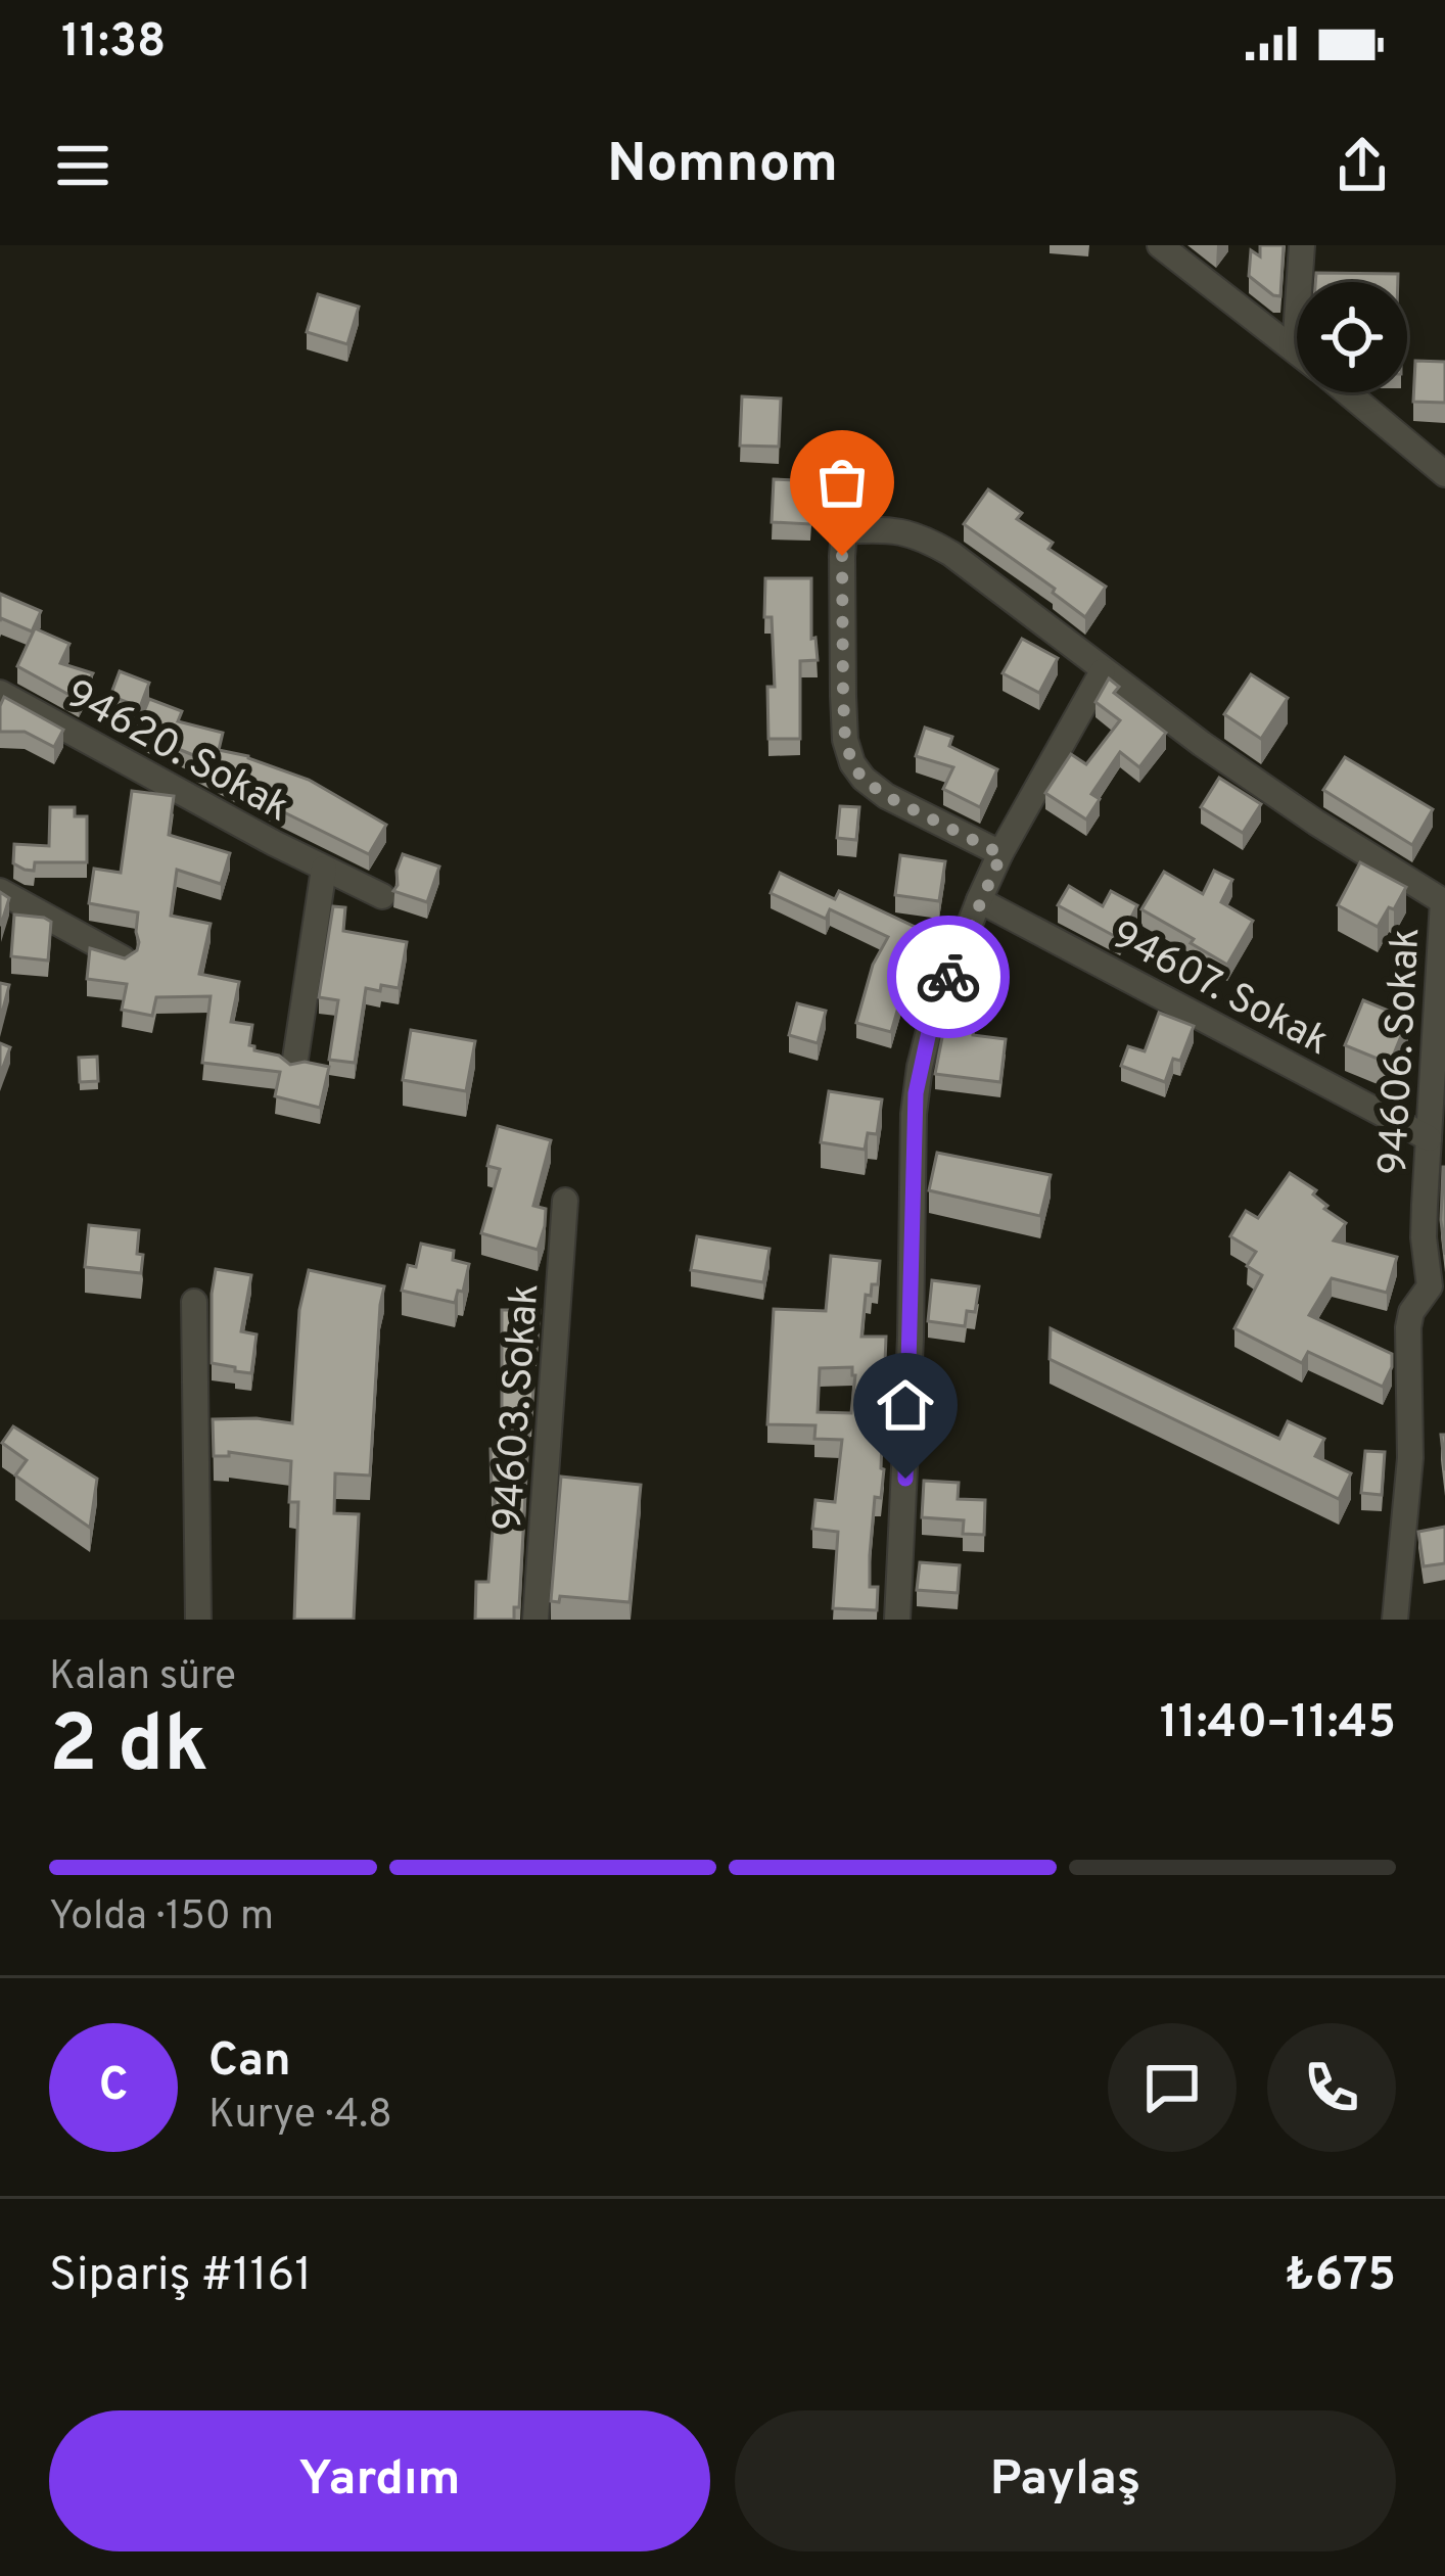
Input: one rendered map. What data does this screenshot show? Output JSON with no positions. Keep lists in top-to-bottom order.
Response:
{
  "streets": {
    "street": [
      "94620. Sokak",
      "94607. Sokak",
      "94606. Sokak",
      "94603. Sokak"
    ]
  },
  "crossings": [
    ["94607. Sokak", "94606. Sokak"]
  ],
  "page": {
    "status": "11:38",
    "header": "Nomnom",
    "heading": ["2 dk", "Kalan süre", "11:40–11:45"],
    "panel": [
      "Can",
      "Kurye · 4.8",
      "Sipariş #1161",
      "₺675"
    ],
    "bar": "Yolda · 150 m",
    "round": "C",
    "buttons": ["Yardım", "Paylaş"]
  }
}
